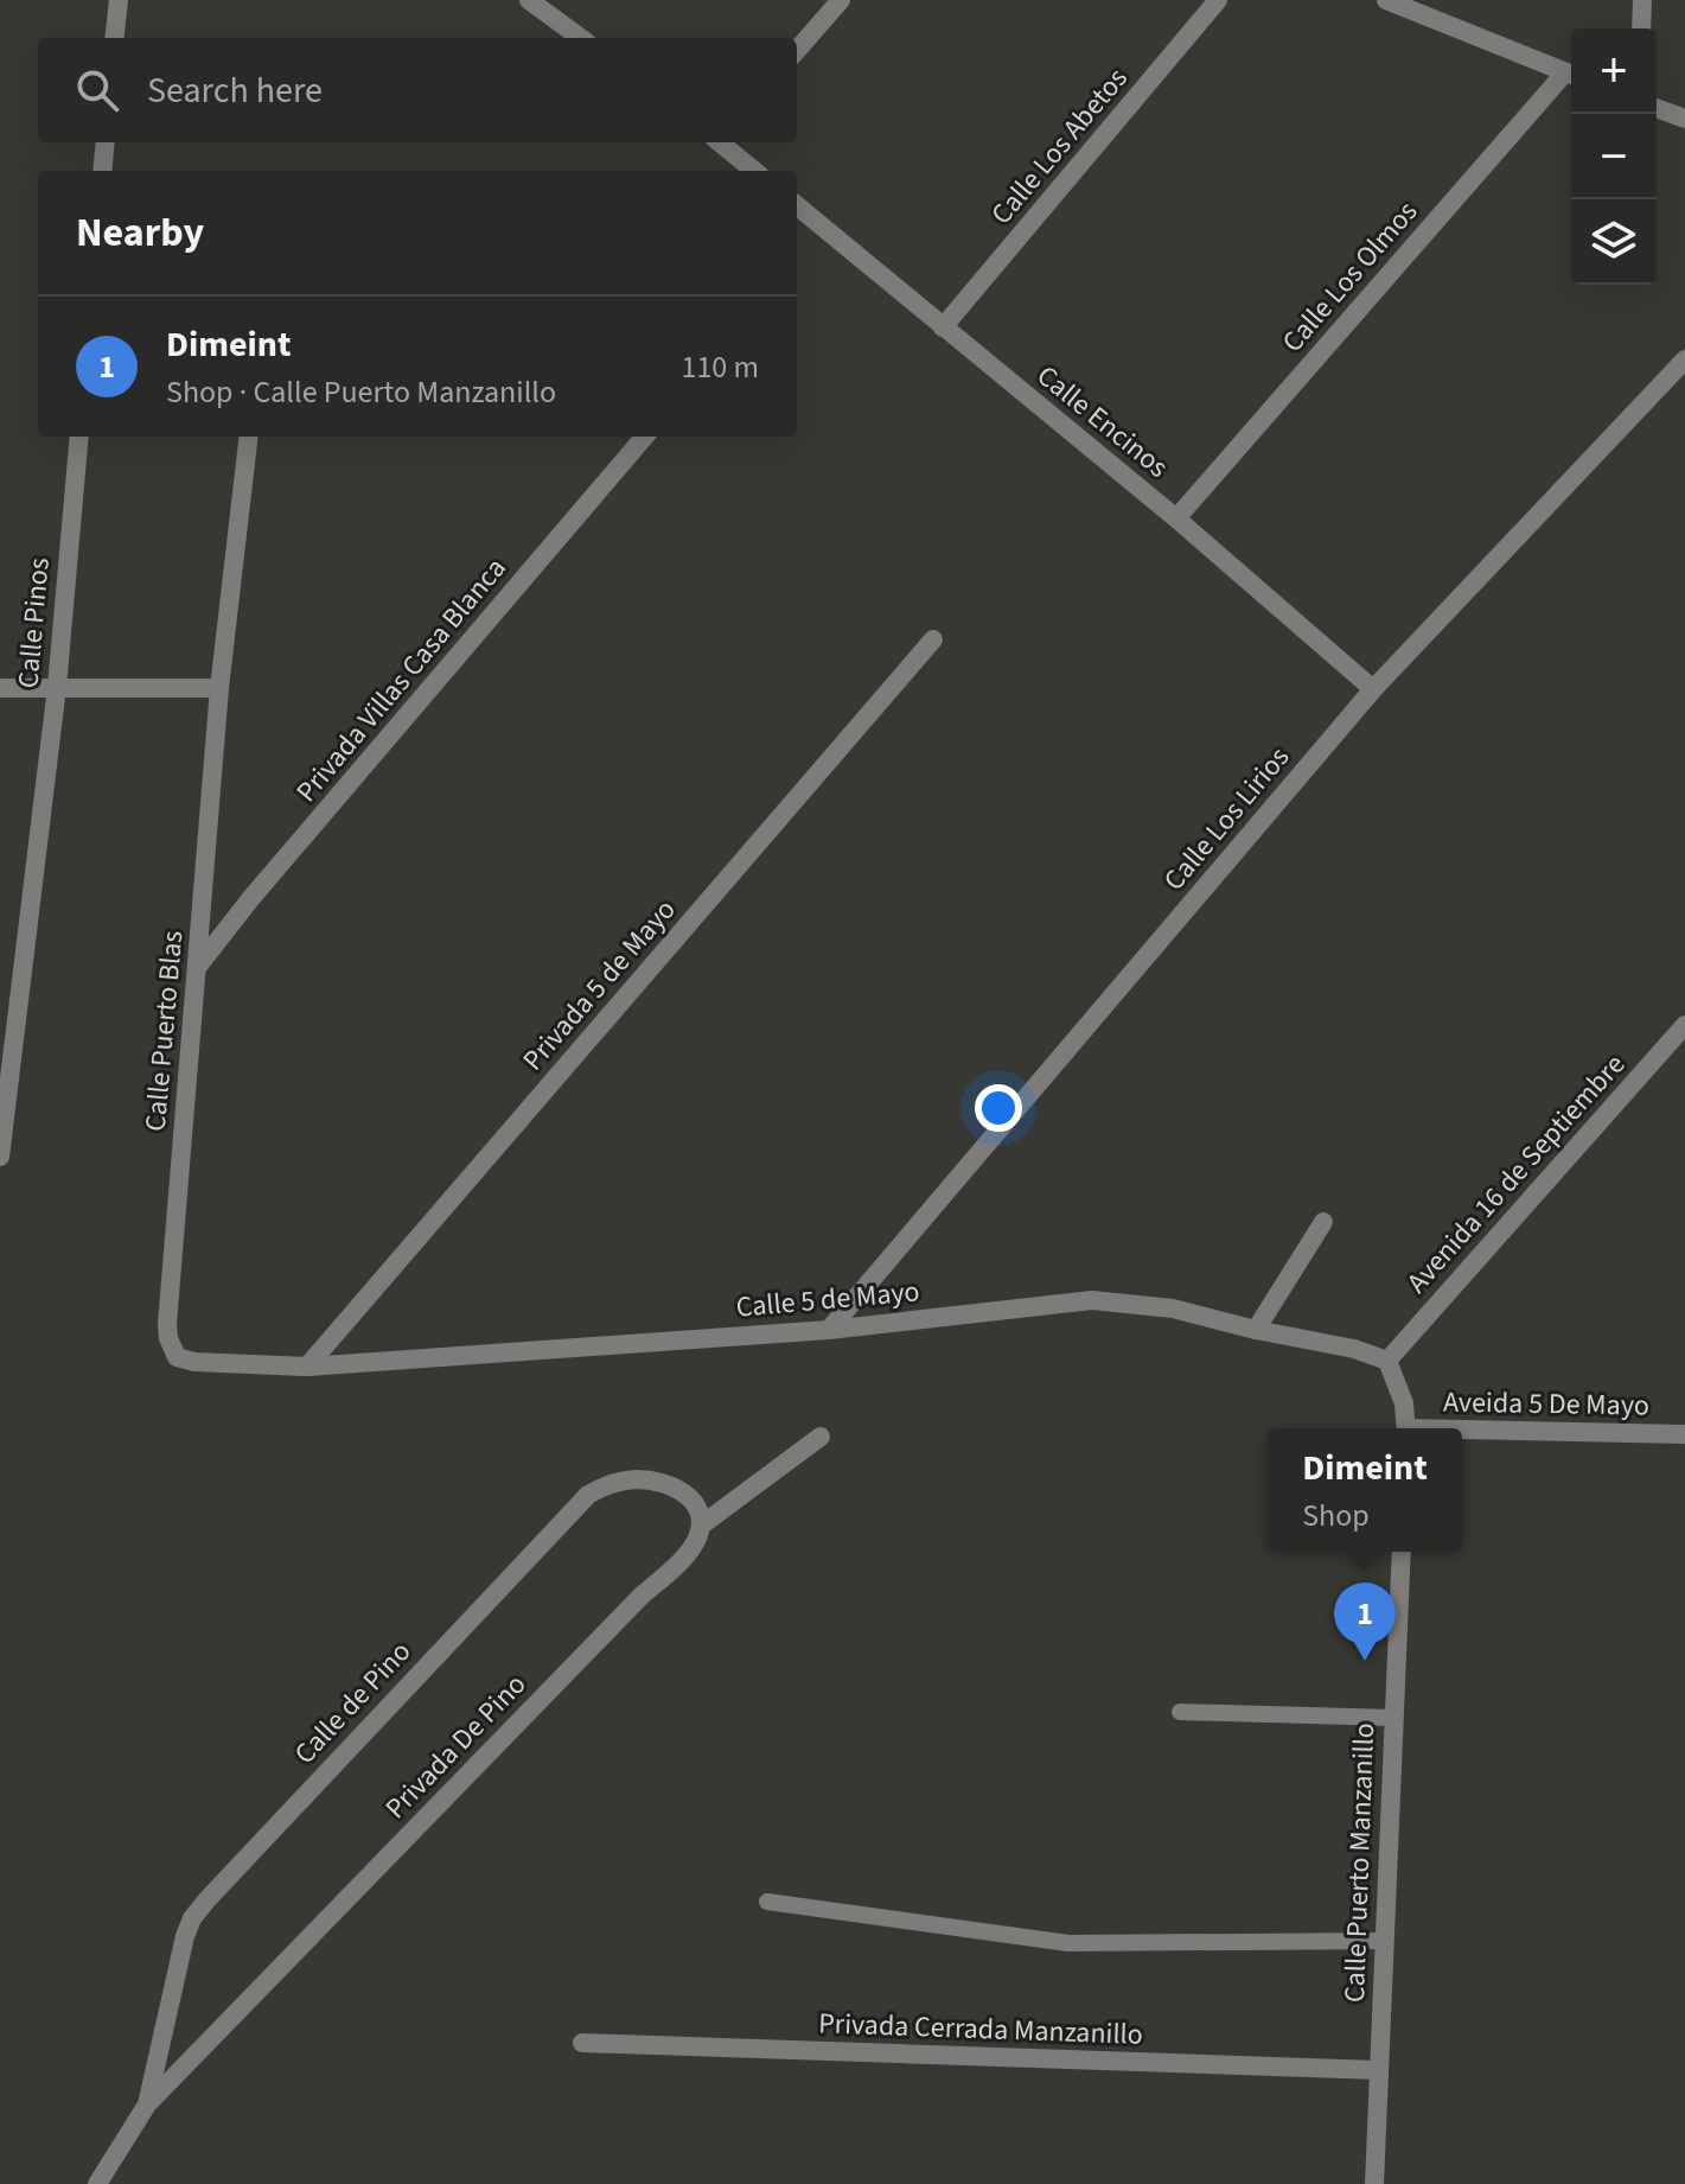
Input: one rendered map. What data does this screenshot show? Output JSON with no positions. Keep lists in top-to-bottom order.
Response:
{
  "streets": {
    "street": [
      "Calle Los Abetos",
      "Calle Los Olmos",
      "Calle Encinos",
      "Calle Pinos",
      "Privada Villas Casa Blanca",
      "Calle Los Lirios",
      "Privada 5 de Mayo",
      "Calle Puerto Blas",
      "Avenida 16 de Septiembre",
      "Calle 5 de Mayo",
      "Aveida 5 De Mayo",
      "Calle de Pino",
      "Privada De Pino",
      "Calle Puerto Manzanillo",
      "Privada Cerrada Manzanillo"
    ]
  },
  "crossings": [
    ["Calle Los Abetos", "Calle Encinos"],
    ["Calle Los Olmos", "Calle Encinos"],
    ["Calle Encinos", "Calle Los Lirios"],
    ["Privada Villas Casa Blanca", "Calle Puerto Blas"],
    ["Calle Los Lirios", "Calle 5 de Mayo"],
    ["Privada 5 de Mayo", "Calle 5 de Mayo"],
    ["Calle Puerto Blas", "Calle 5 de Mayo"],
    ["Avenida 16 de Septiembre", "Calle 5 de Mayo"],
    ["Calle de Pino", "Privada De Pino"],
    ["Calle Puerto Manzanillo", "Privada Cerrada Manzanillo"]
  ],
  "page": {
    "map_buttons": ["+", "−"],
    "search": "Search here",
    "heading": "Nearby",
    "list": [
      {
        "mark": "1",
        "name": "Dimeint",
        "note": "Shop · Calle Puerto Manzanillo",
        "value": "110 m"
      }
    ],
    "popup": ["Dimeint", "Shop"],
    "pins": "1"
  }
}
